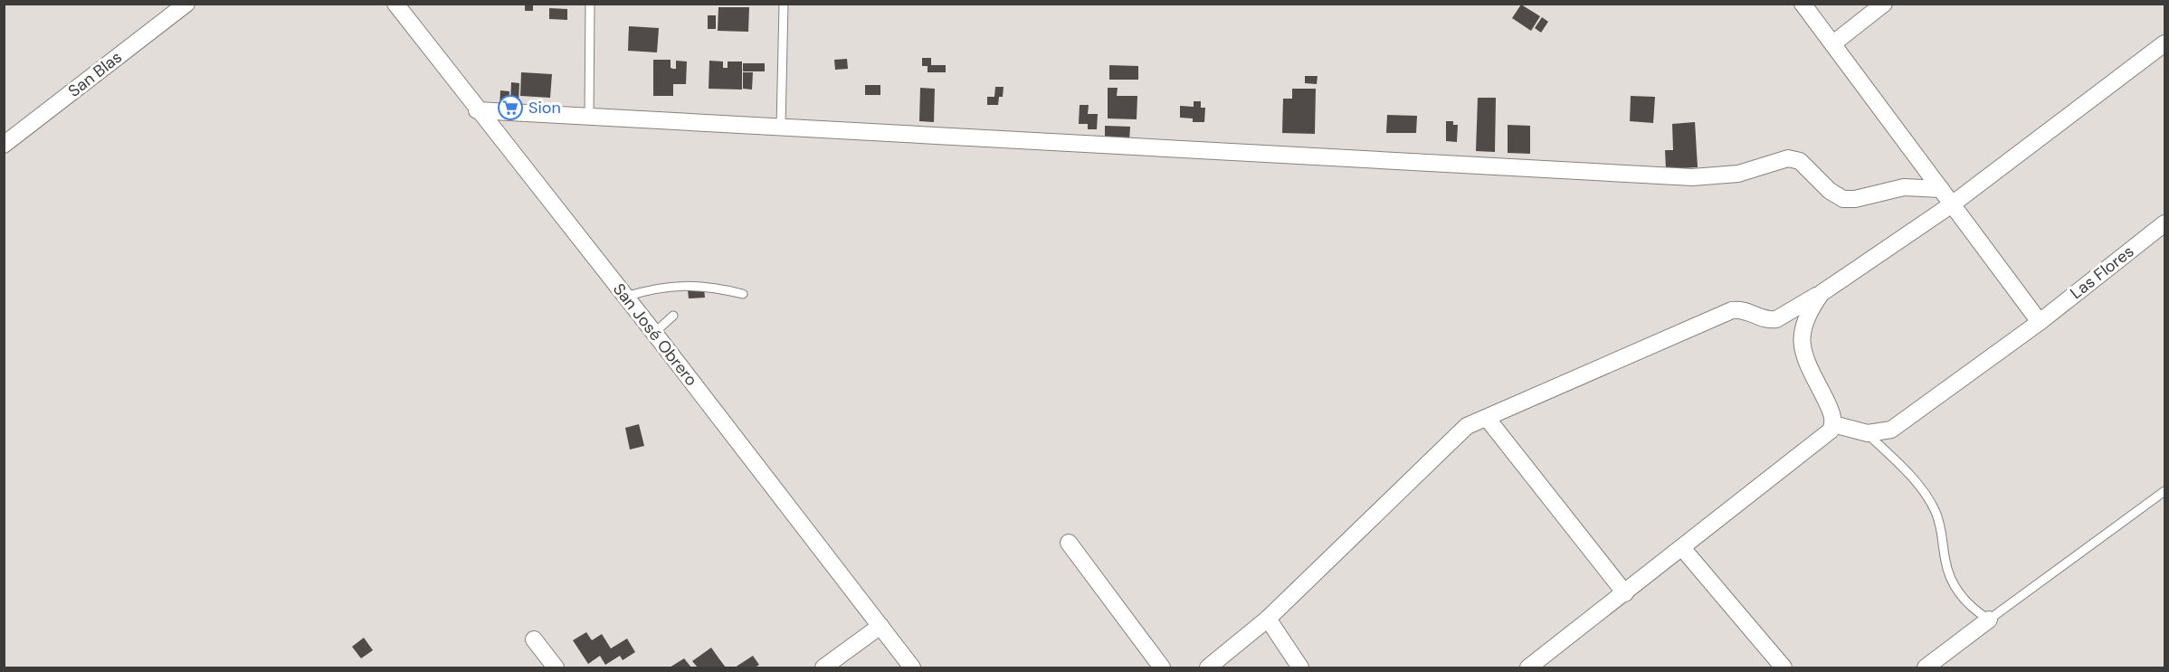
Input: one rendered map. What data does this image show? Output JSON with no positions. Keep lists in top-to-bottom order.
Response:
{
  "streets": {
    "street": ["San Blas", "Las Flores", "San José Obrero"]
  },
  "places": {
    "supermarket": ["Sion"]
  }
}
